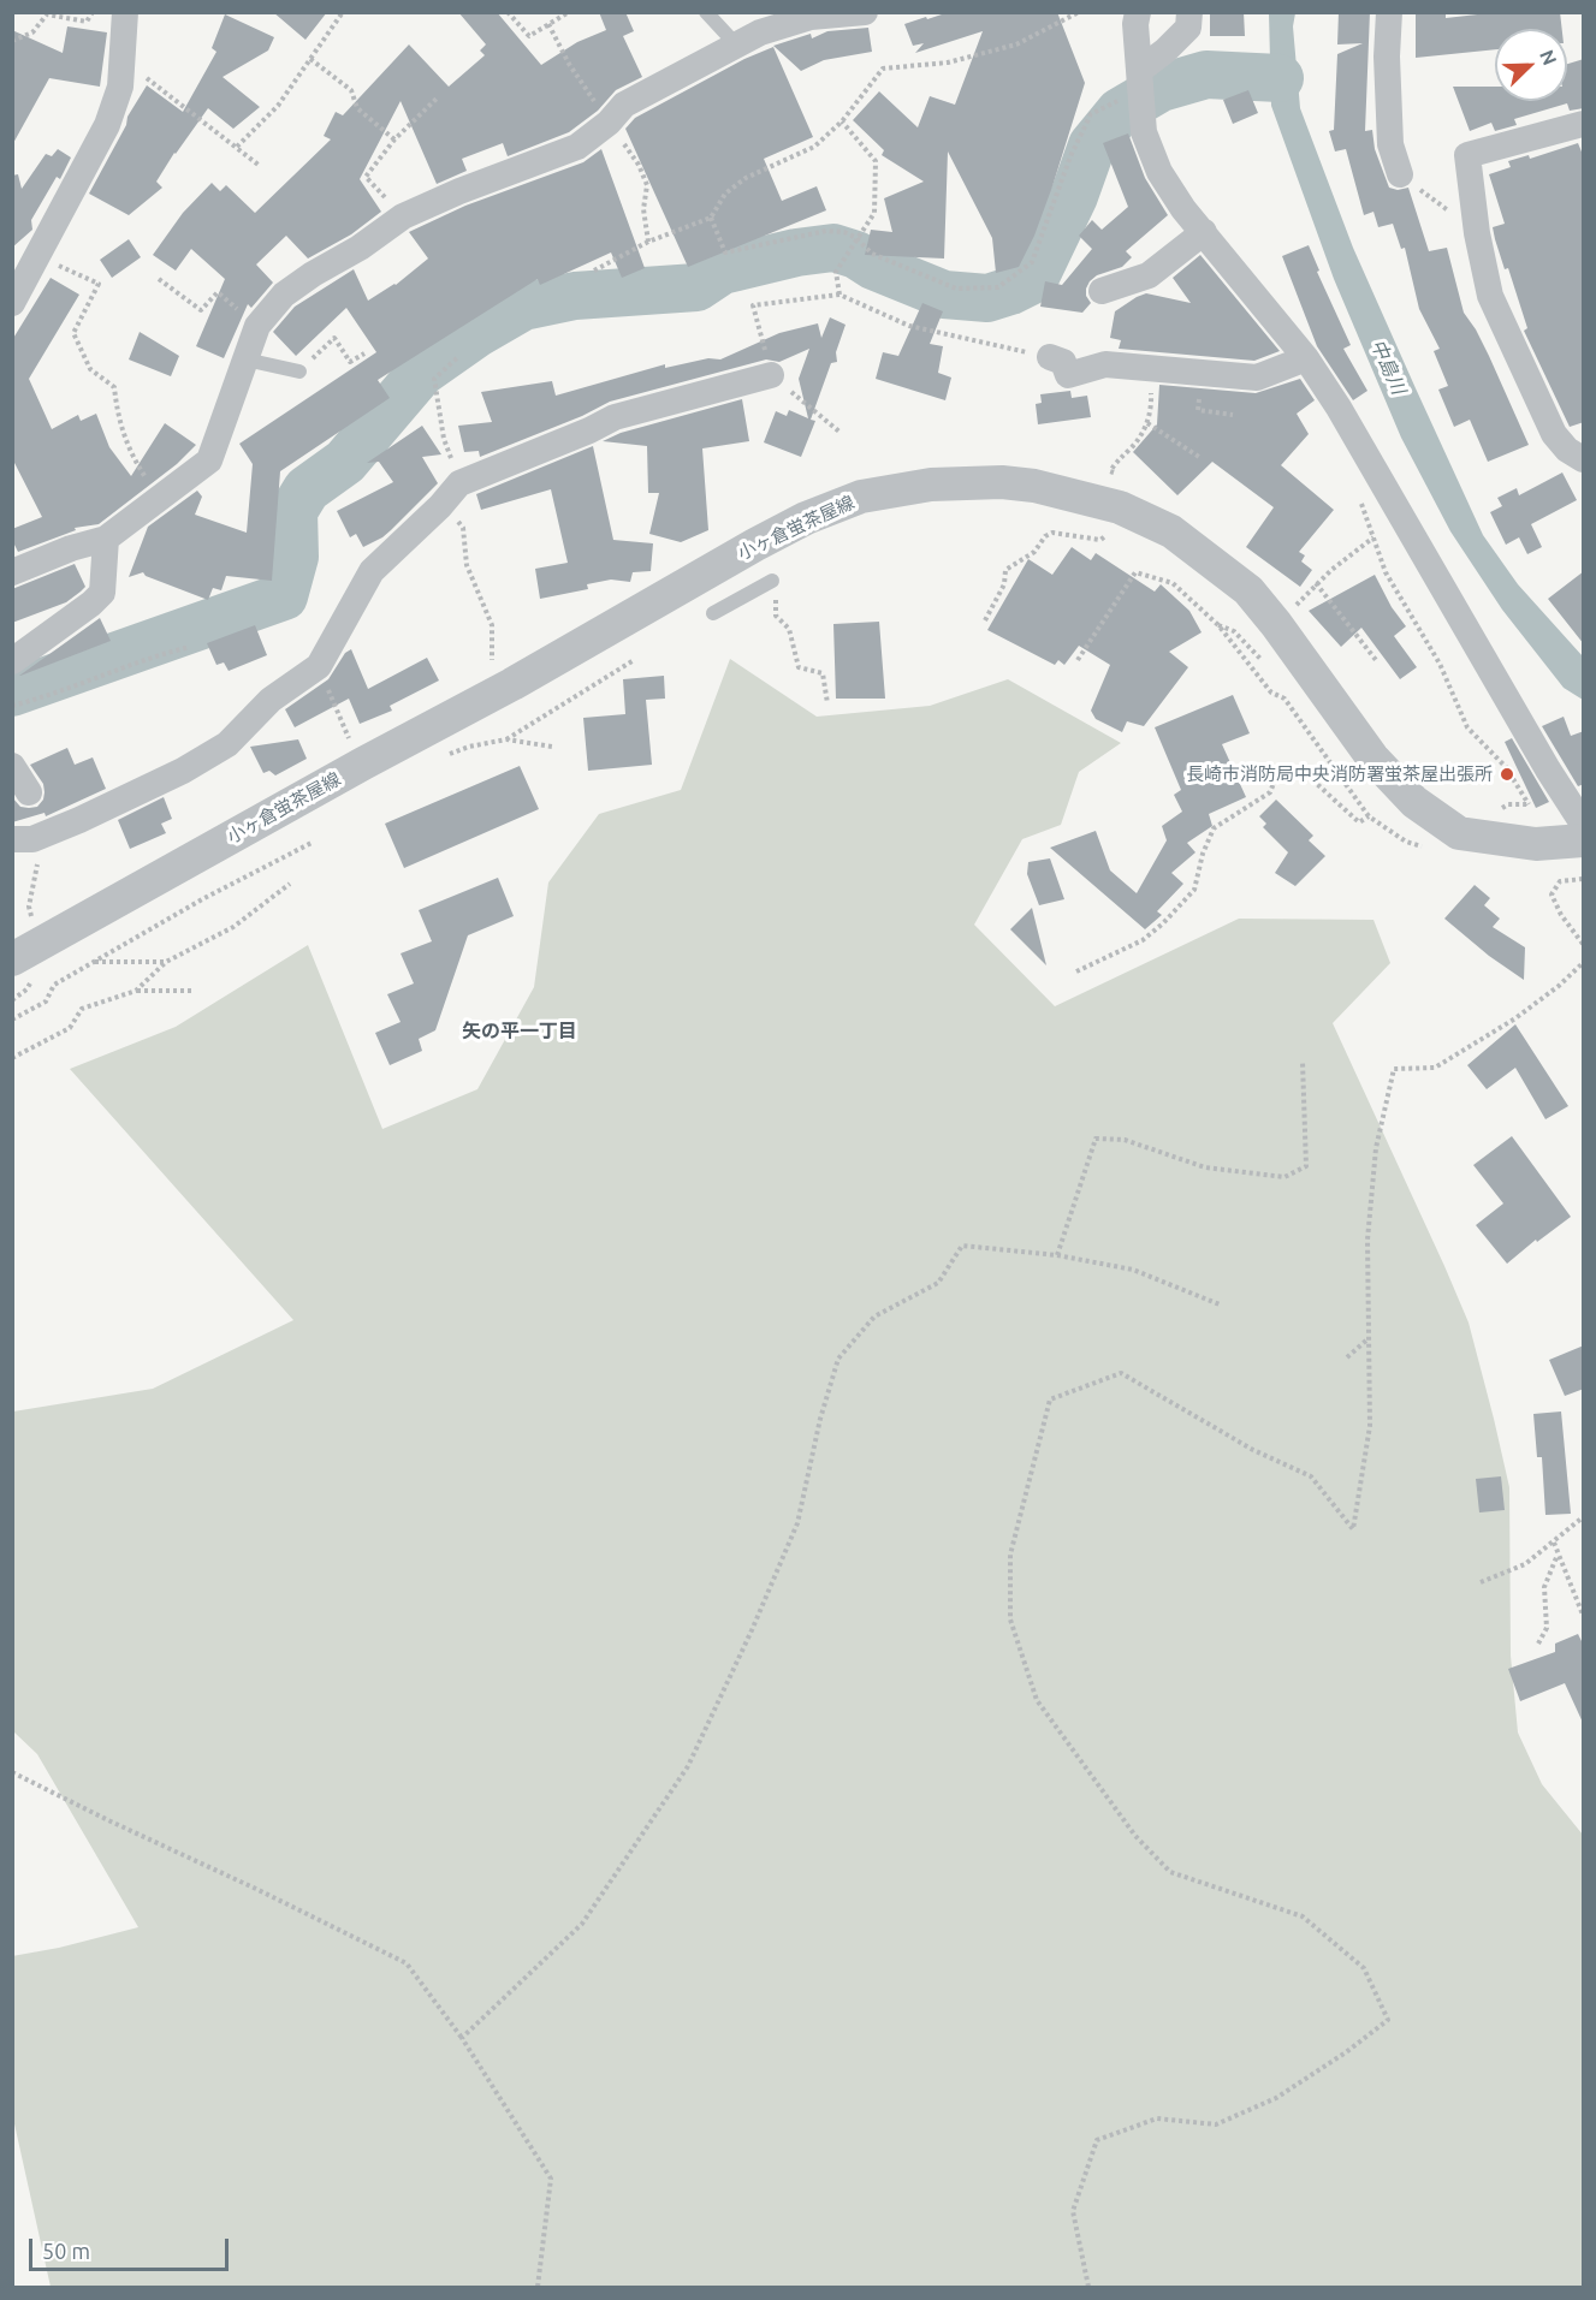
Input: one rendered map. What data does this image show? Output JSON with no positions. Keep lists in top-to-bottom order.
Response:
{
  "streets": {
    "street": ["小ヶ倉蛍茶屋線"]
  },
  "districts": ["矢の平一丁目"],
  "water": ["中島川"],
  "places": ["長崎市消防局中央消防署蛍茶屋出張所"],
  "scale_bar": "50 m",
  "north": "top right"
}
